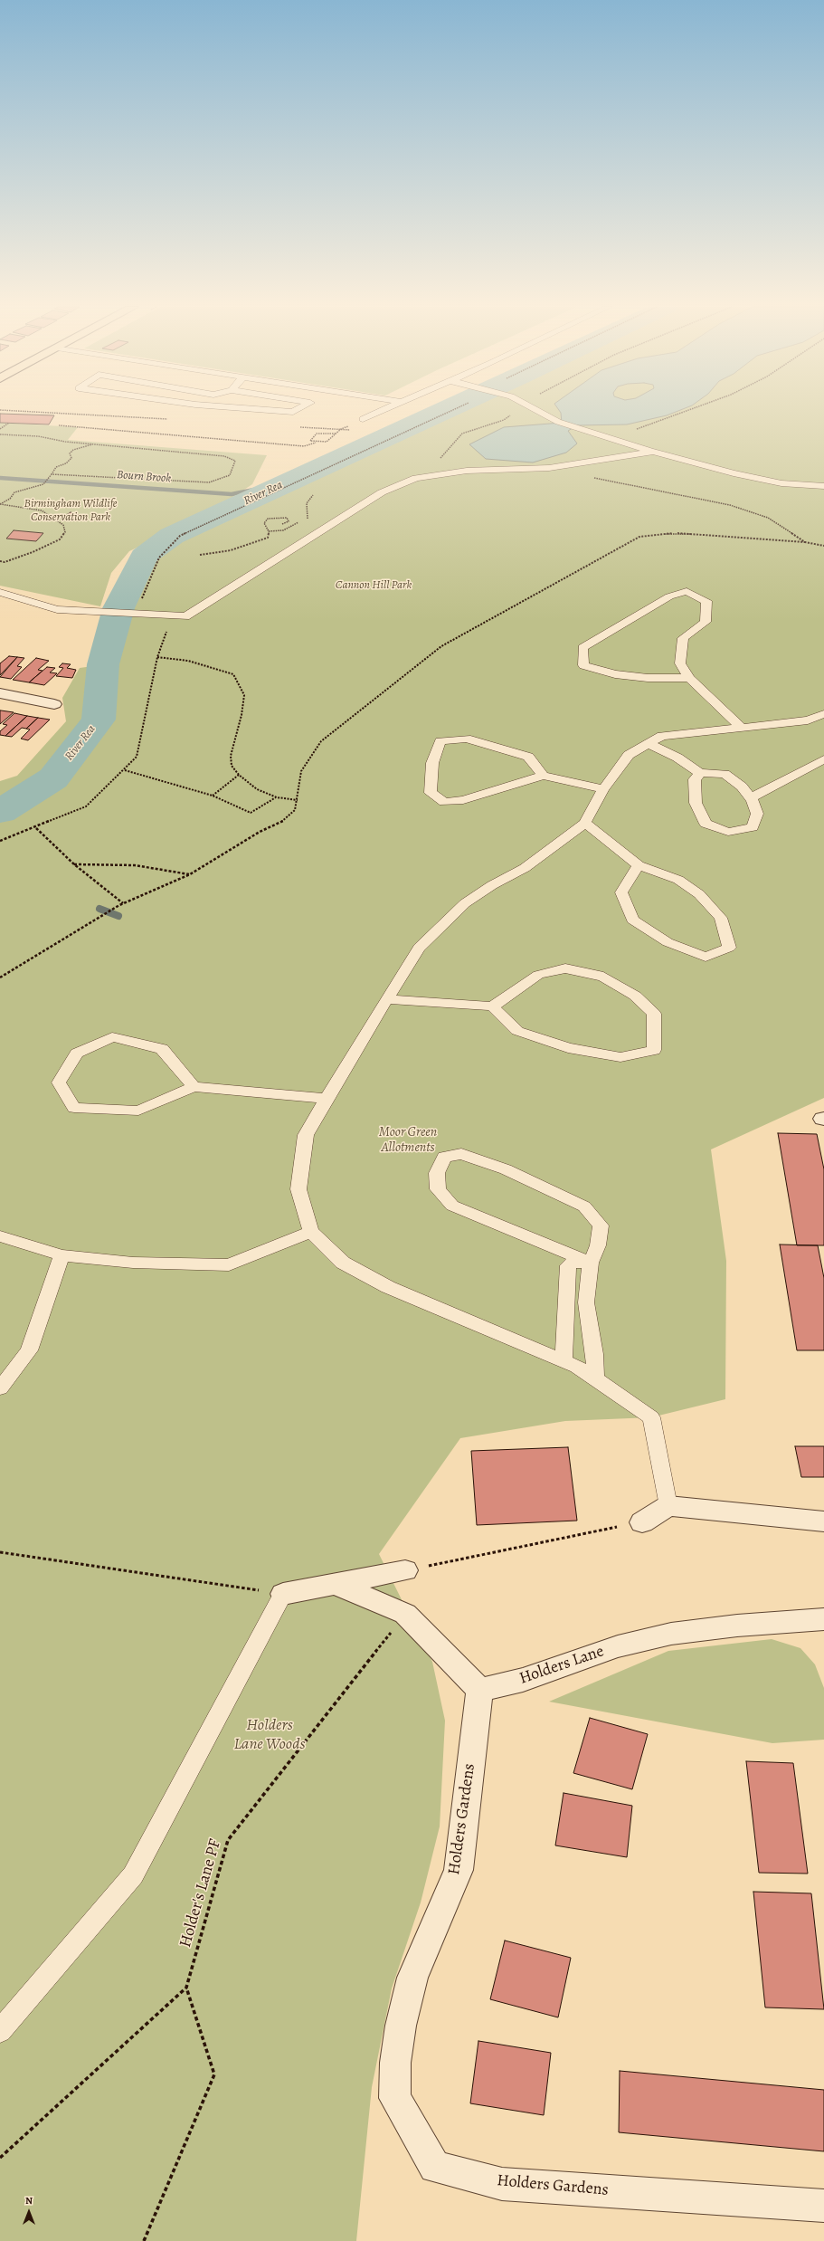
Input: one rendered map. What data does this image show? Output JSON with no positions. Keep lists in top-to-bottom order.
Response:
{
  "streets": {
    "street": ["Holders Lane", "Holders Gardens"],
    "path": ["Holder's Lane PF"]
  },
  "crossings": [
    ["Holders Lane", "Holders Gardens"]
  ],
  "water": ["Bourn Brook", "River Rea"],
  "parks": [
    "Birmingham Wildlife Conservation Park",
    "Cannon Hill Park",
    "Moor Green Allotments",
    "Holders Lane Woods"
  ],
  "north": "top"
}
